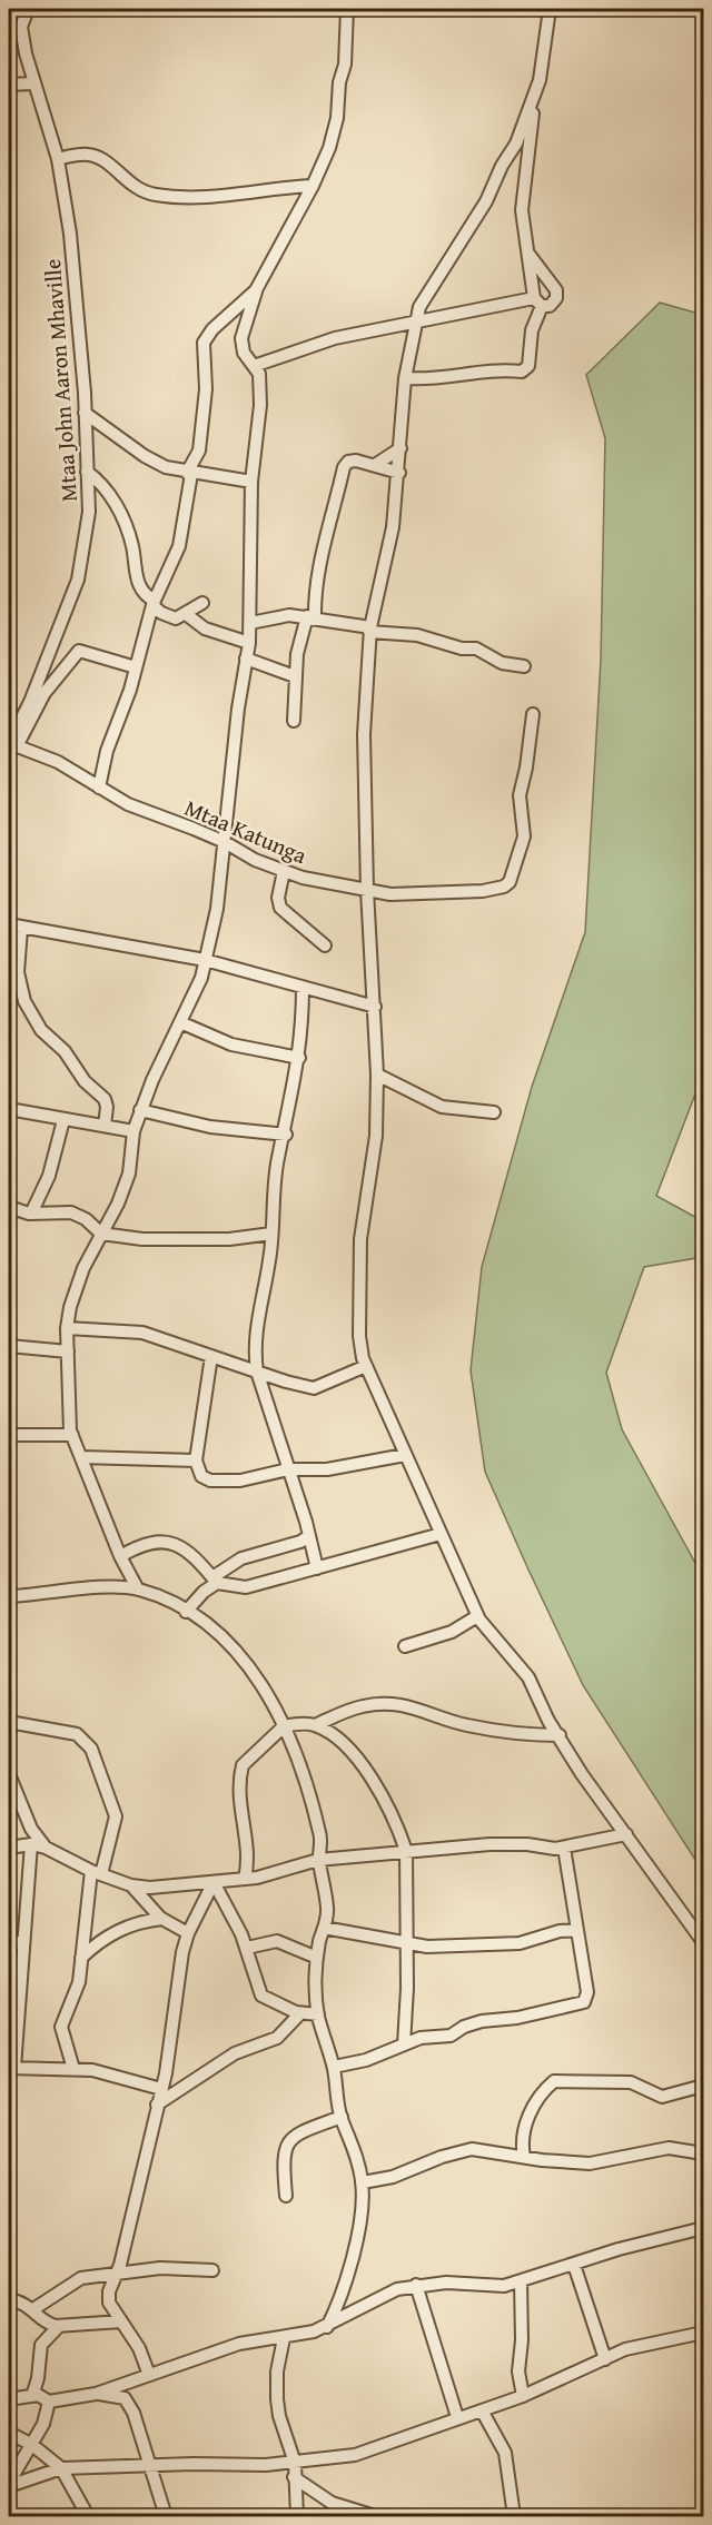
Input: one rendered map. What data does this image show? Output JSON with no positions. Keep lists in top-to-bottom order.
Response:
{
  "streets": {
    "street": ["Mtaa John Aaron Mhaville", "Mtaa Katunga"]
  },
  "crossings": [
    ["Mtaa John Aaron Mhaville", "Mtaa Katunga"]
  ]
}
